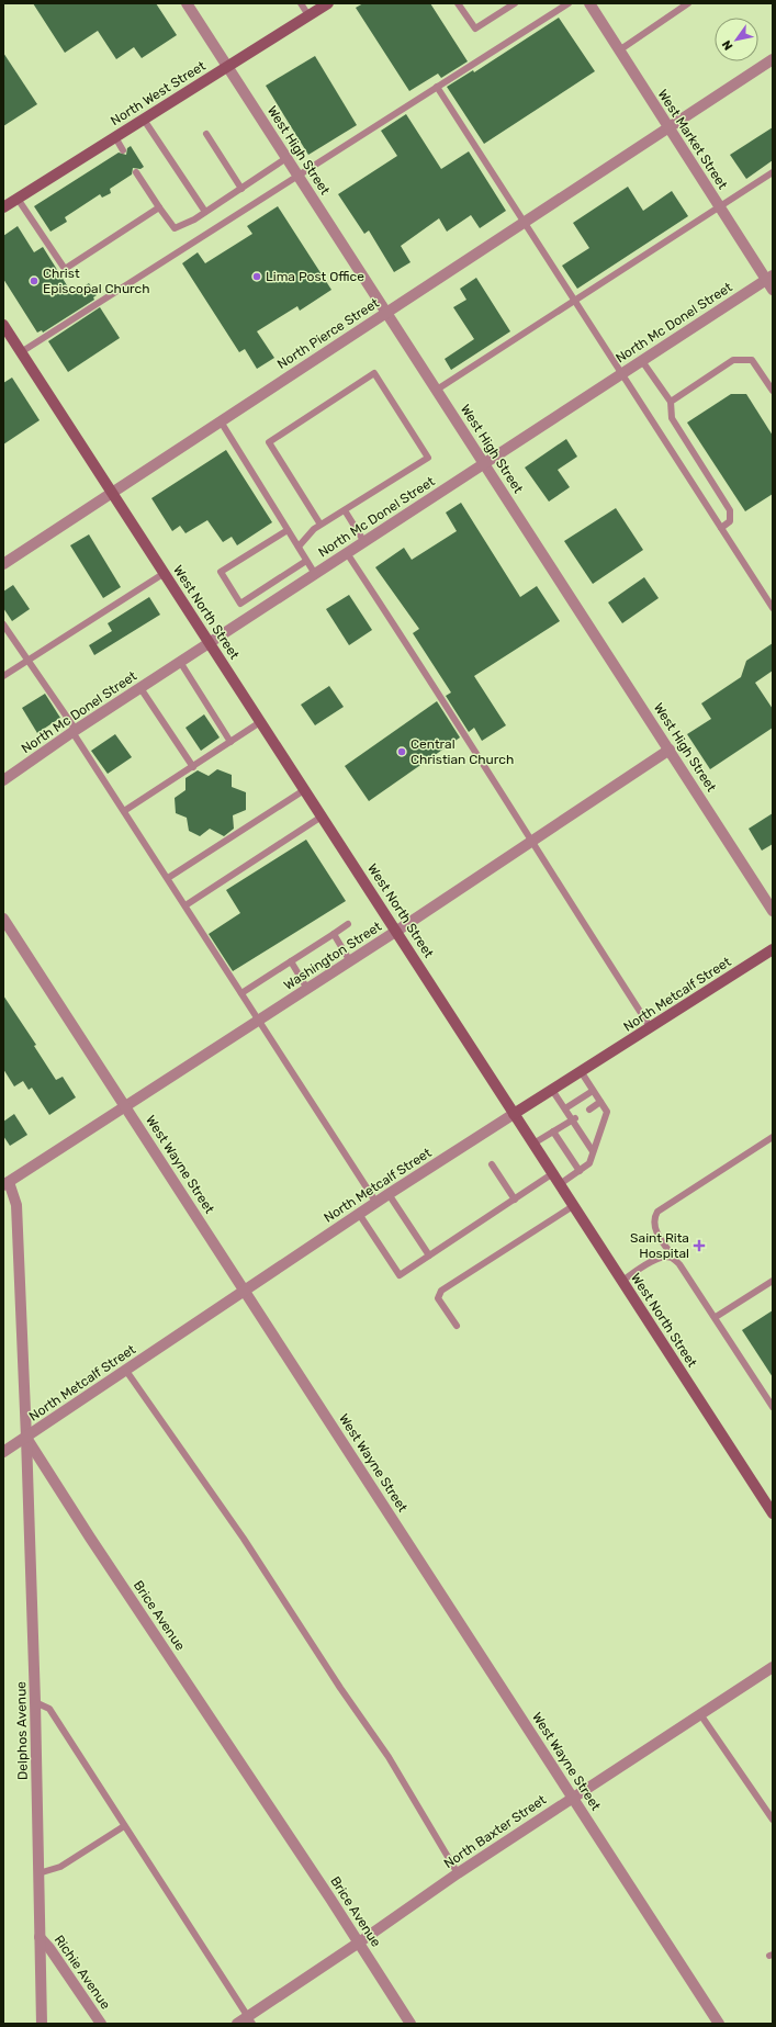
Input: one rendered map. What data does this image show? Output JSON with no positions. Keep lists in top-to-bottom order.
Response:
{
  "streets": {
    "main road": ["North West Street", "West North Street", "North Metcalf Street"],
    "street": [
      "West Market Street",
      "West High Street",
      "North Mc Donel Street",
      "North Pierce Street",
      "Washington Street",
      "West Wayne Street",
      "Brice Avenue",
      "Delphos Avenue",
      "North Baxter Street",
      "Richie Avenue"
    ]
  },
  "crossings": [
    ["North West Street", "West High Street"],
    ["West Market Street", "North Mc Donel Street"],
    ["West Market Street", "North Pierce Street"],
    ["West High Street", "North Mc Donel Street"],
    ["West High Street", "North Pierce Street"],
    ["West High Street", "Washington Street"],
    ["North Mc Donel Street", "West North Street"],
    ["North Pierce Street", "West North Street"],
    ["West North Street", "Washington Street"],
    ["West North Street", "North Metcalf Street"],
    ["Washington Street", "West Wayne Street"],
    ["North Metcalf Street", "West Wayne Street"],
    ["North Metcalf Street", "Brice Avenue"],
    ["North Metcalf Street", "Delphos Avenue"],
    ["West Wayne Street", "North Baxter Street"],
    ["Brice Avenue", "Delphos Avenue"],
    ["Brice Avenue", "North Baxter Street"],
    ["Delphos Avenue", "Richie Avenue"]
  ],
  "places": {
    "other": ["Lima Post Office", "Christ Episcopal Church", "Central Christian Church"],
    "health": ["Saint Rita Hospital"]
  },
  "north": "bottom left"
}
